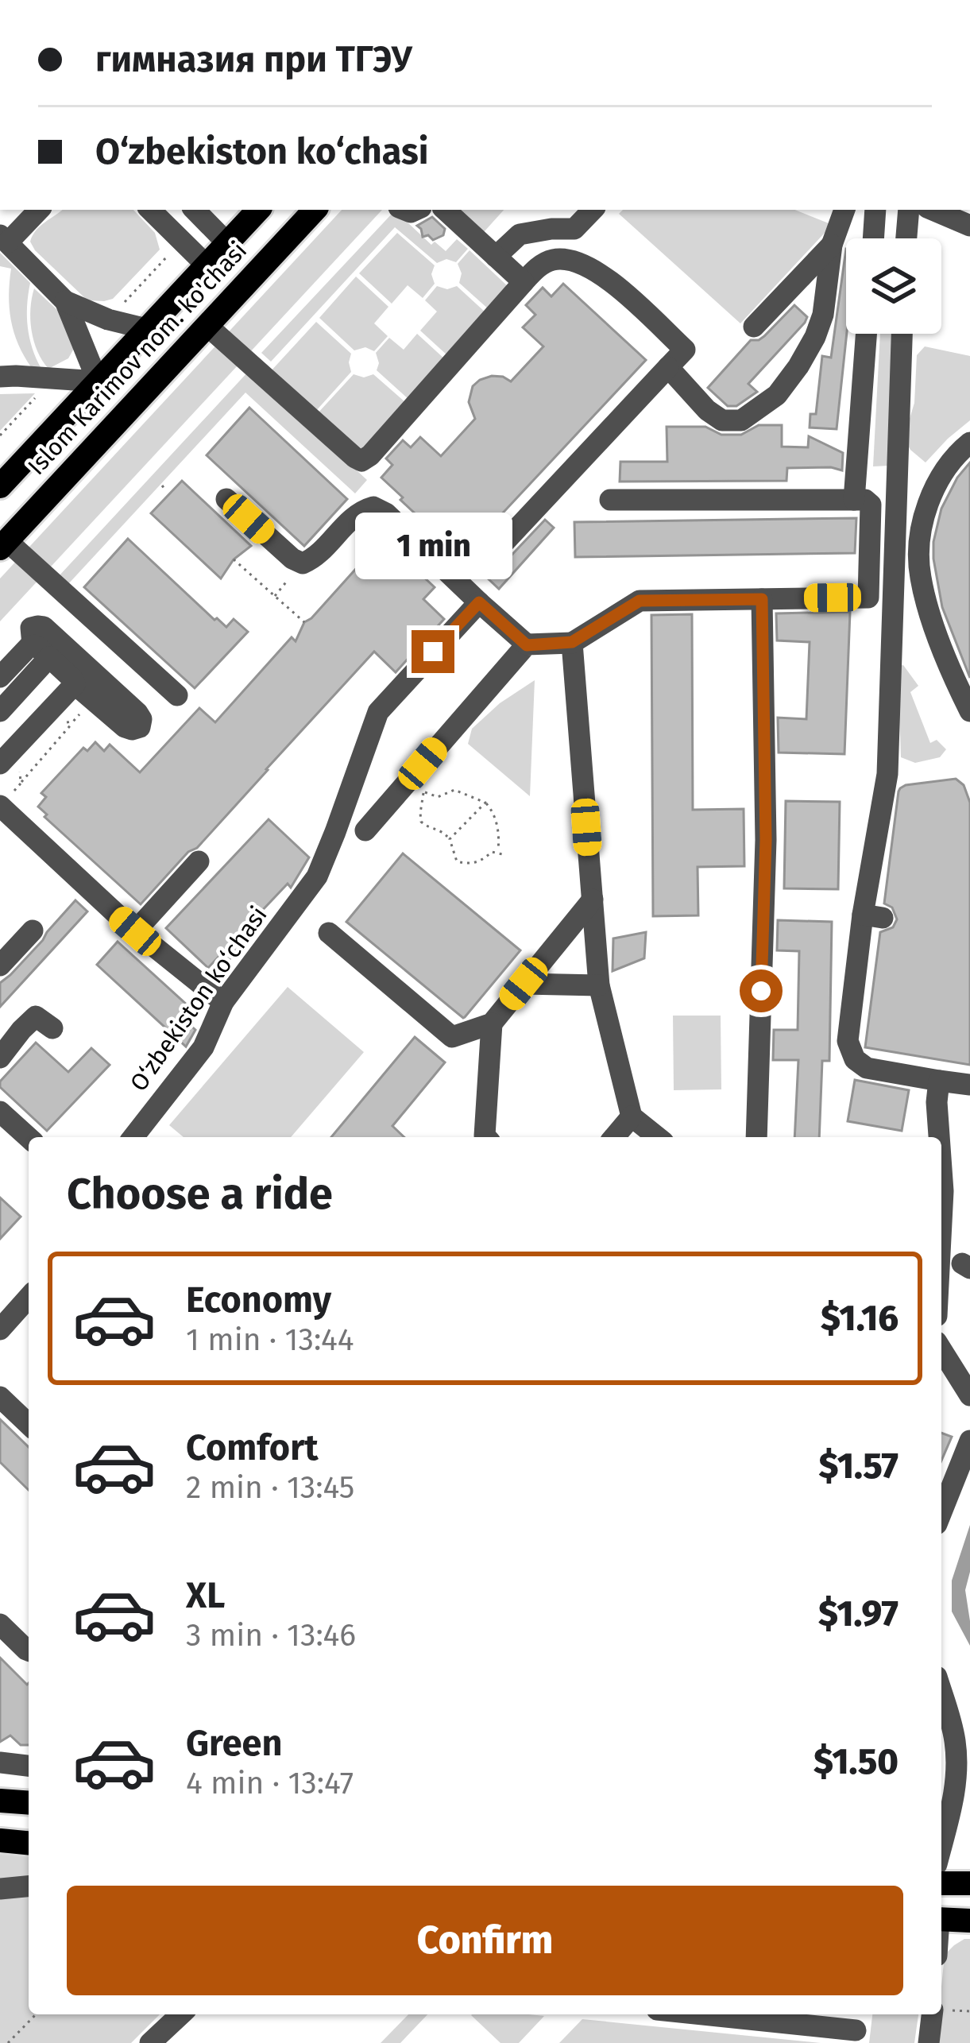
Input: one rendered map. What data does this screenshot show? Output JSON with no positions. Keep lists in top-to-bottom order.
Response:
{
  "streets": {
    "main road": ["Islom Karimov nom. ko'chasi"],
    "street": ["O‘zbekiston ko‘chasi"]
  },
  "page": {
    "banner": ["гимназия при ТГЭУ", "O‘zbekiston ko‘chasi"],
    "bubble": "1 min",
    "heading": "Choose a ride",
    "list": [
      {
        "name": "Economy",
        "note": "1 min · 13:44",
        "value": "$1.16"
      },
      {
        "name": "Comfort",
        "note": "2 min · 13:45",
        "value": "$1.57"
      },
      {
        "name": "XL",
        "note": "3 min · 13:46",
        "value": "$1.97"
      },
      {
        "name": "Green",
        "note": "4 min · 13:47",
        "value": "$1.50"
      }
    ],
    "buttons": "Confirm"
  }
}
